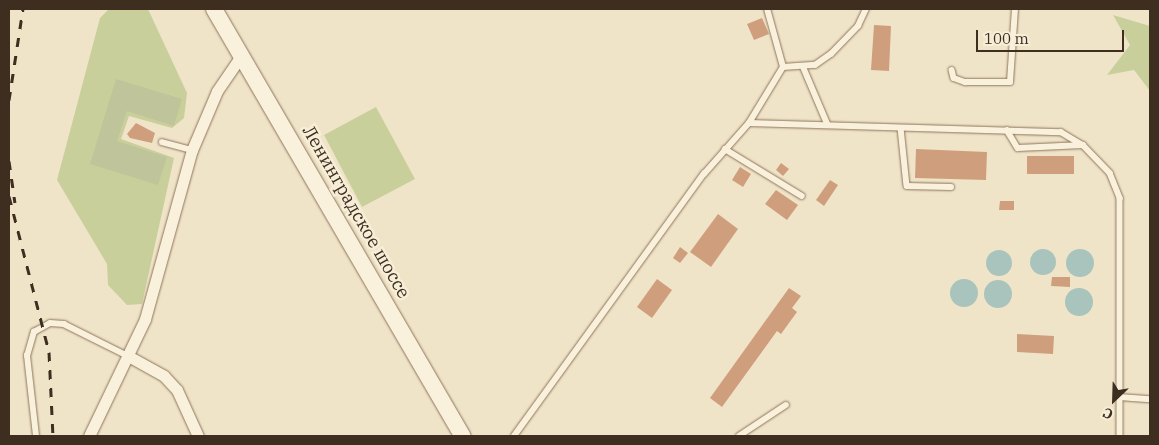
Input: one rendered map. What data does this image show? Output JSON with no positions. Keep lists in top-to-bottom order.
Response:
{
  "streets": {
    "main road": ["Ленинградское шоссе"]
  },
  "scale_bar": "100 m",
  "north": "bottom left"
}
